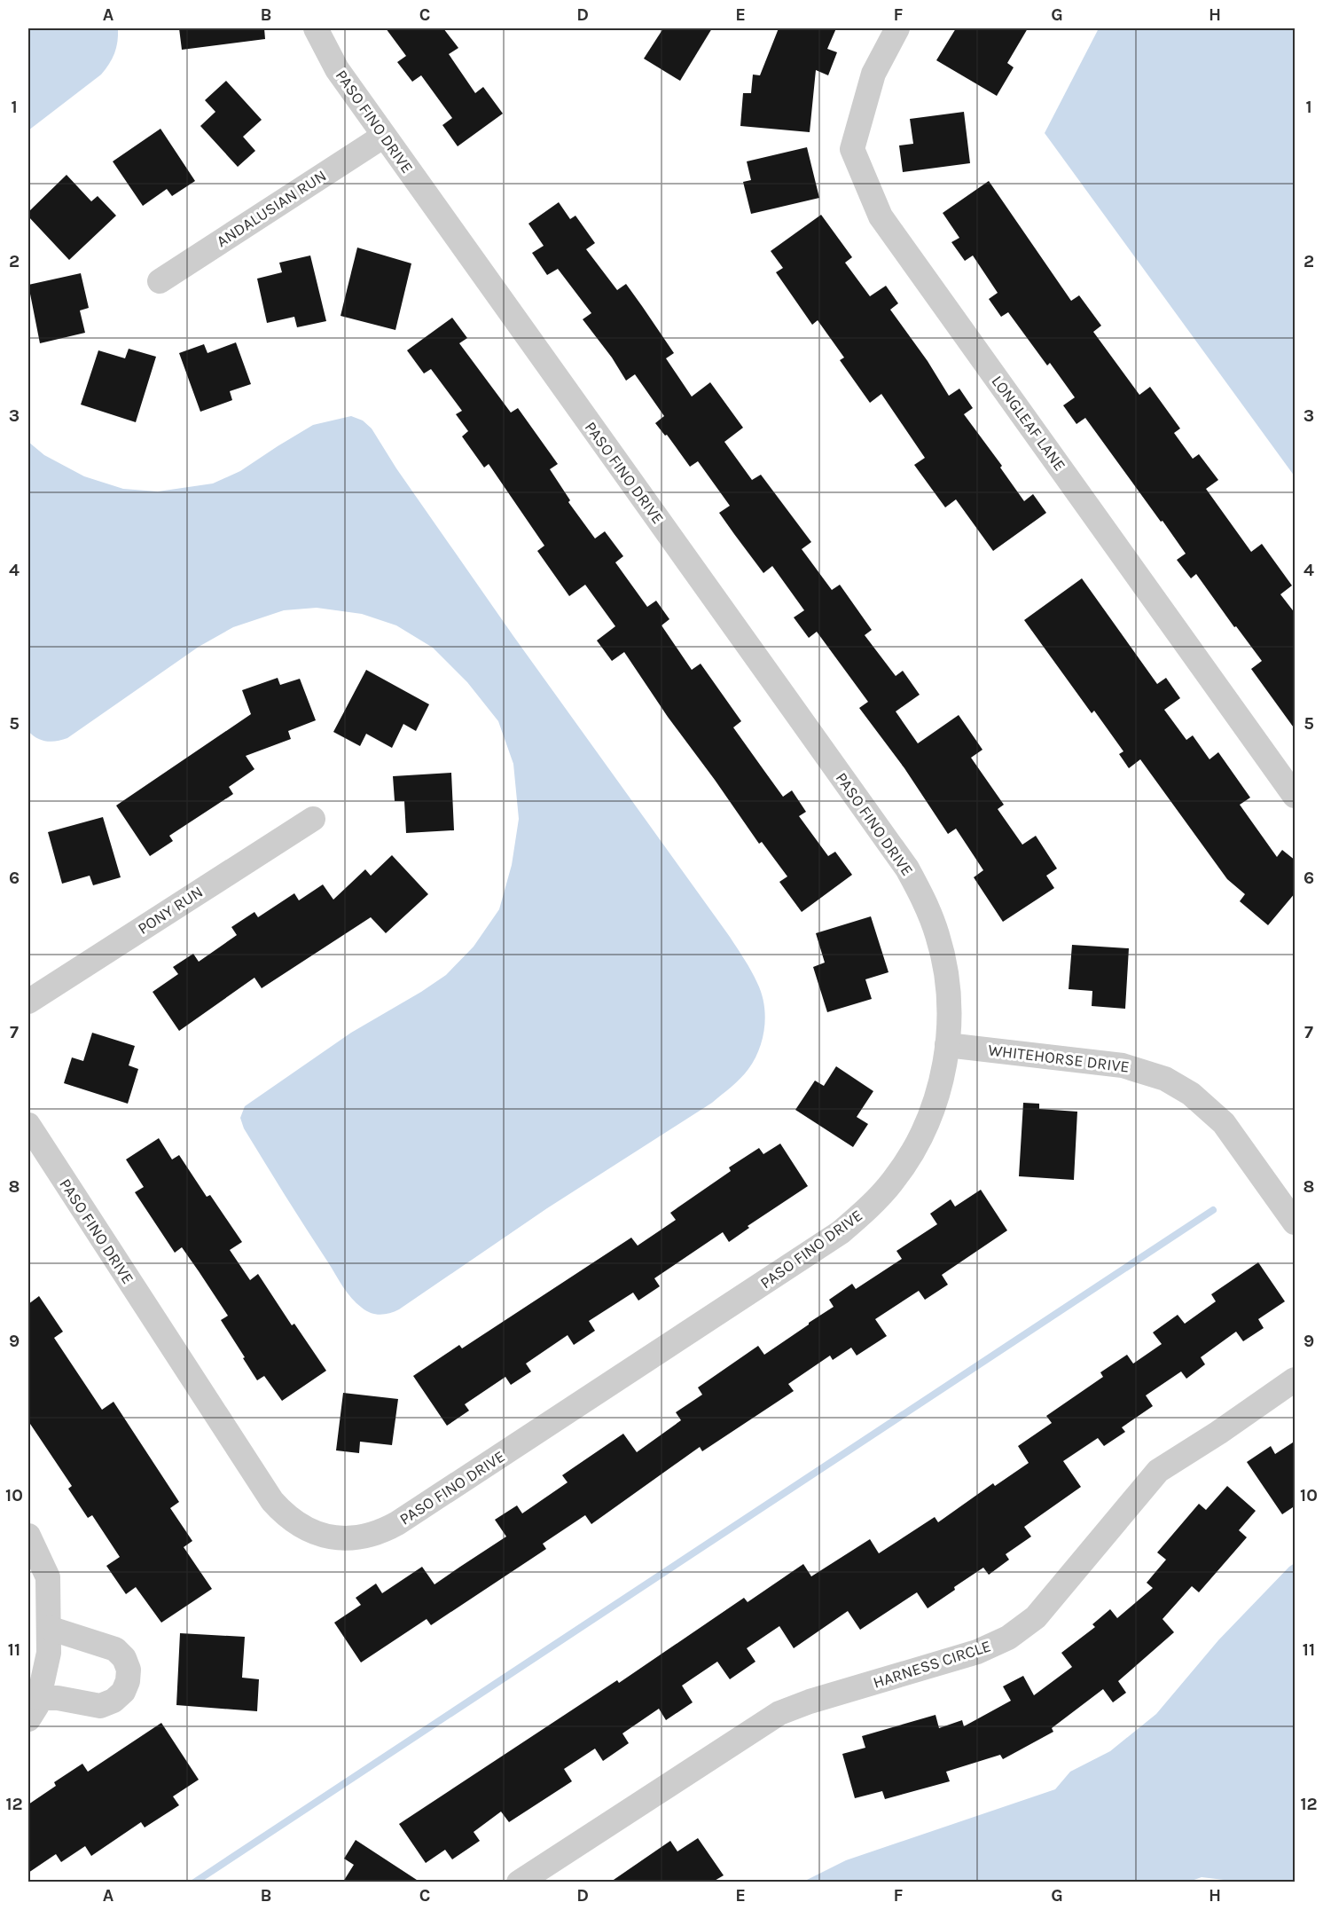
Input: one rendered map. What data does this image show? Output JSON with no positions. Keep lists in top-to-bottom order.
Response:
{
  "streets": {
    "street": [
      "PASO FINO DRIVE",
      "ANDALUSIAN RUN",
      "LONGLEAF LANE",
      "PONY RUN",
      "WHITEHORSE DRIVE",
      "HARNESS CIRCLE"
    ]
  },
  "crossings": [
    ["PASO FINO DRIVE", "ANDALUSIAN RUN"],
    ["PASO FINO DRIVE", "WHITEHORSE DRIVE"]
  ],
  "grid": {
    "columns": [
      "A",
      "B",
      "C",
      "D",
      "E",
      "F",
      "G",
      "H"
    ],
    "rows": [
      "1",
      "2",
      "3",
      "4",
      "5",
      "6",
      "7",
      "8",
      "9",
      "10",
      "11",
      "12"
    ]
  }
}
